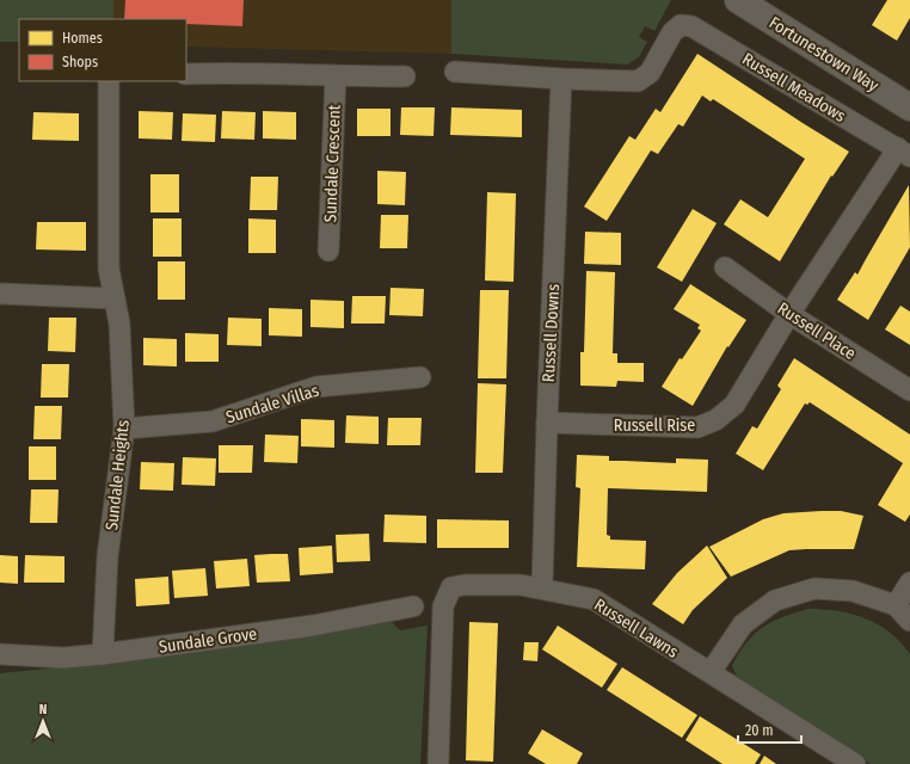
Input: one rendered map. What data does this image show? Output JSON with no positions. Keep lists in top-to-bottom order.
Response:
{
  "streets": {
    "street": [
      "Fortunestown Way",
      "Russell Meadows",
      "Sundale Crescent",
      "Russell Place",
      "Russell Downs",
      "Sundale Villas",
      "Russell Rise",
      "Sundale Heights",
      "Russell Lawns",
      "Sundale Grove"
    ]
  },
  "crossings": [
    ["Russell Meadows", "Russell Place"],
    ["Russell Meadows", "Russell Downs"],
    ["Russell Meadows", "Russell Rise"],
    ["Russell Place", "Russell Rise"],
    ["Russell Downs", "Russell Rise"],
    ["Russell Downs", "Russell Lawns"],
    ["Sundale Villas", "Sundale Heights"],
    ["Sundale Heights", "Sundale Grove"]
  ],
  "legend": ["Homes", "Shops"],
  "scale_bar": "20 m",
  "north": "top"
}
